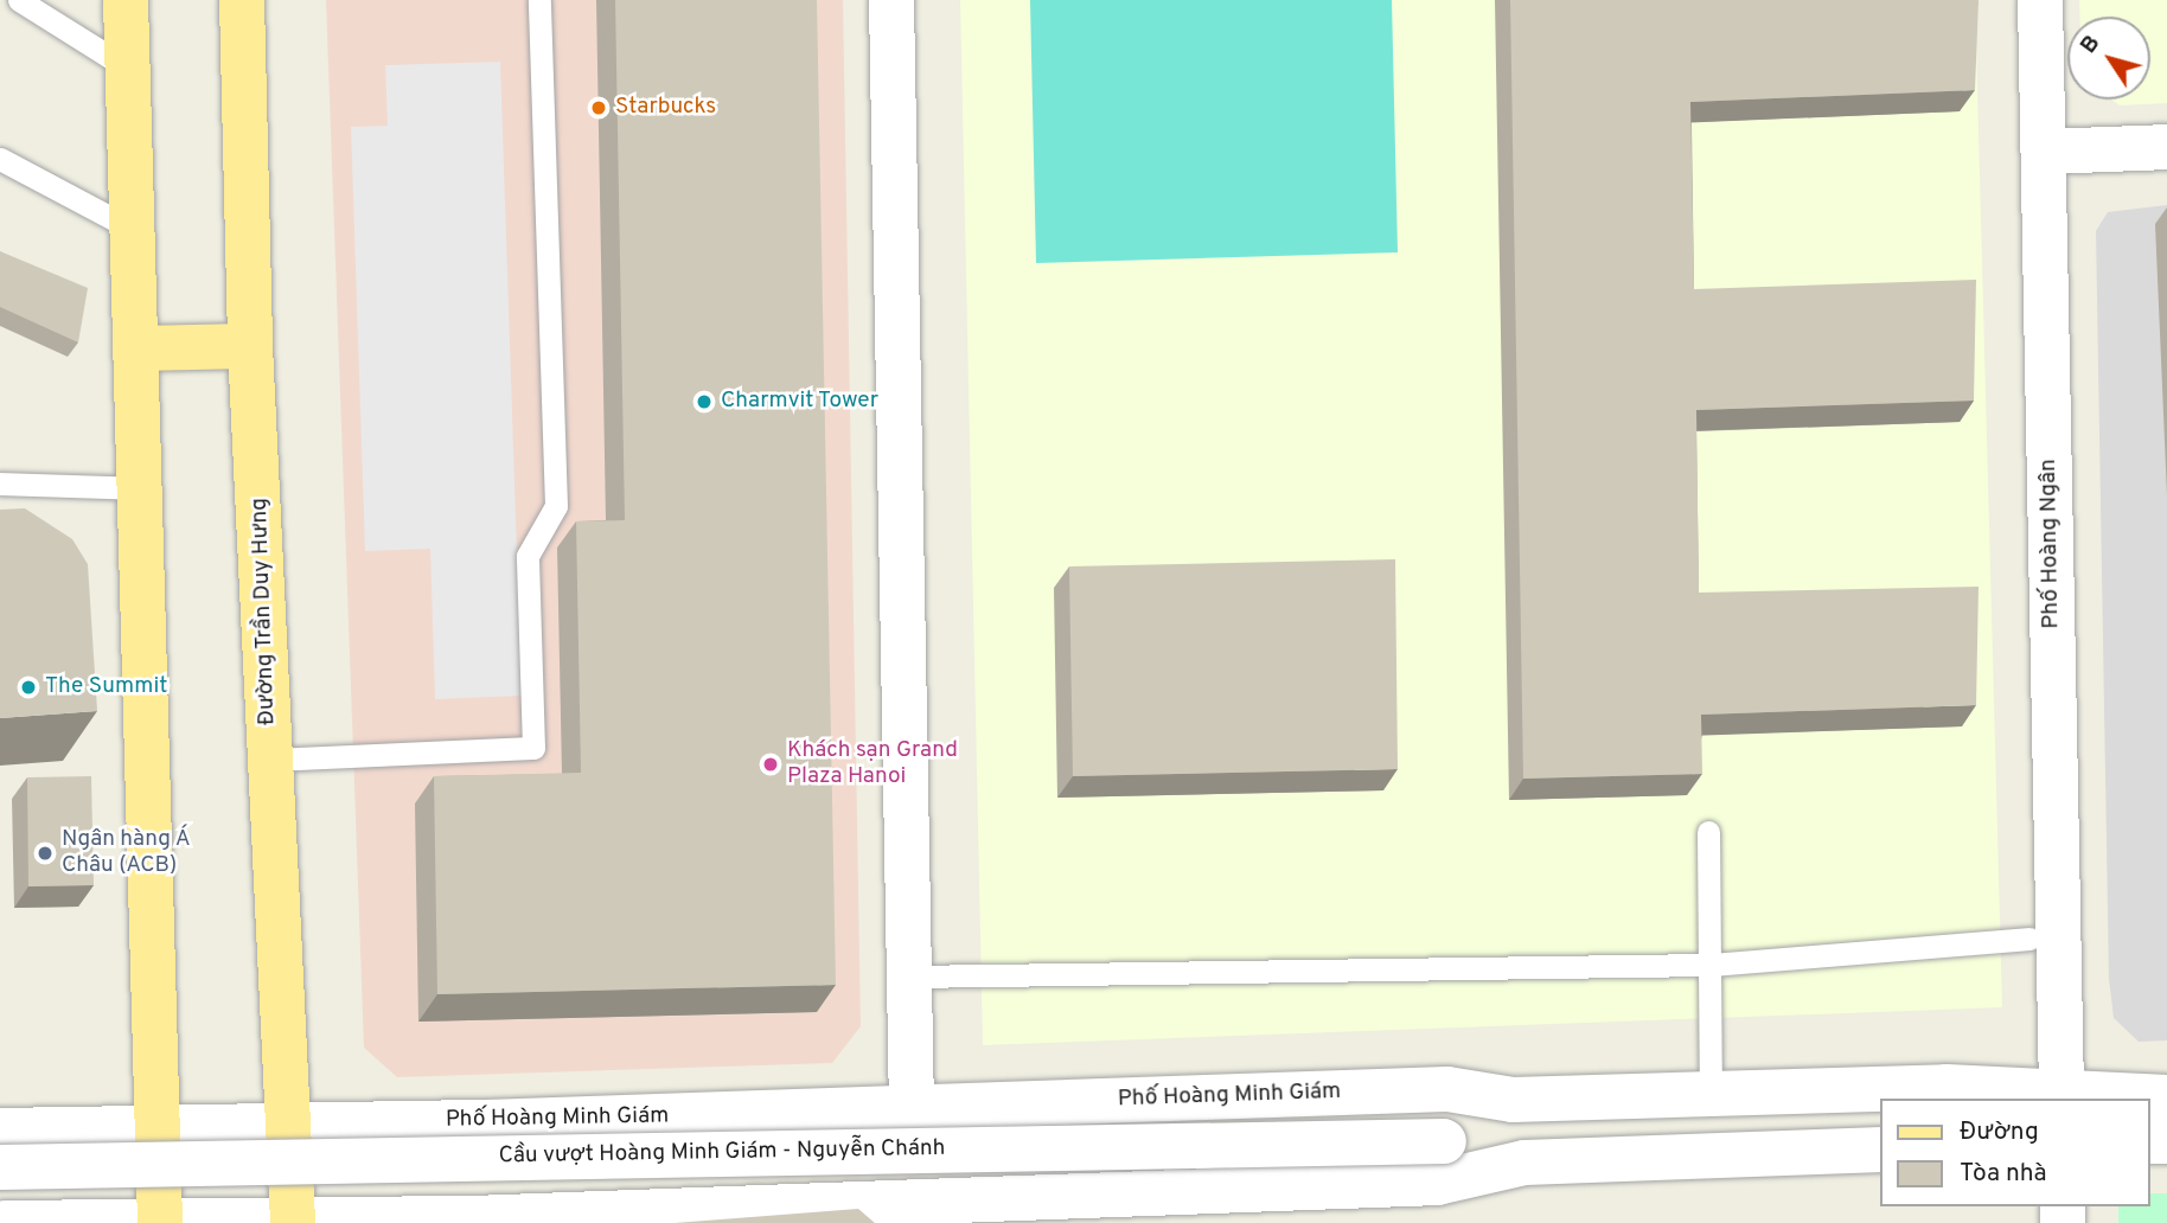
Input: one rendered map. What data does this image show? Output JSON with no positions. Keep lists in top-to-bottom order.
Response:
{
  "streets": {
    "main road": ["Đường Trần Duy Hưng"],
    "street": ["Phố Hoàng Ngân", "Phố Hoàng Minh Giám", "Cầu vượt Hoàng Minh Giám - Nguyễn Chánh"]
  },
  "crossings": [
    ["Phố Hoàng Ngân", "Phố Hoàng Minh Giám"],
    ["Đường Trần Duy Hưng", "Phố Hoàng Minh Giám"]
  ],
  "places": [
    "Starbucks",
    "Charmvit Tower",
    "The Summit",
    "Khách sạn Grand Plaza Hanoi",
    "Ngân hàng Á Châu (ACB)"
  ],
  "legend": ["Đường", "Tòa nhà"],
  "north": "top left"
}
